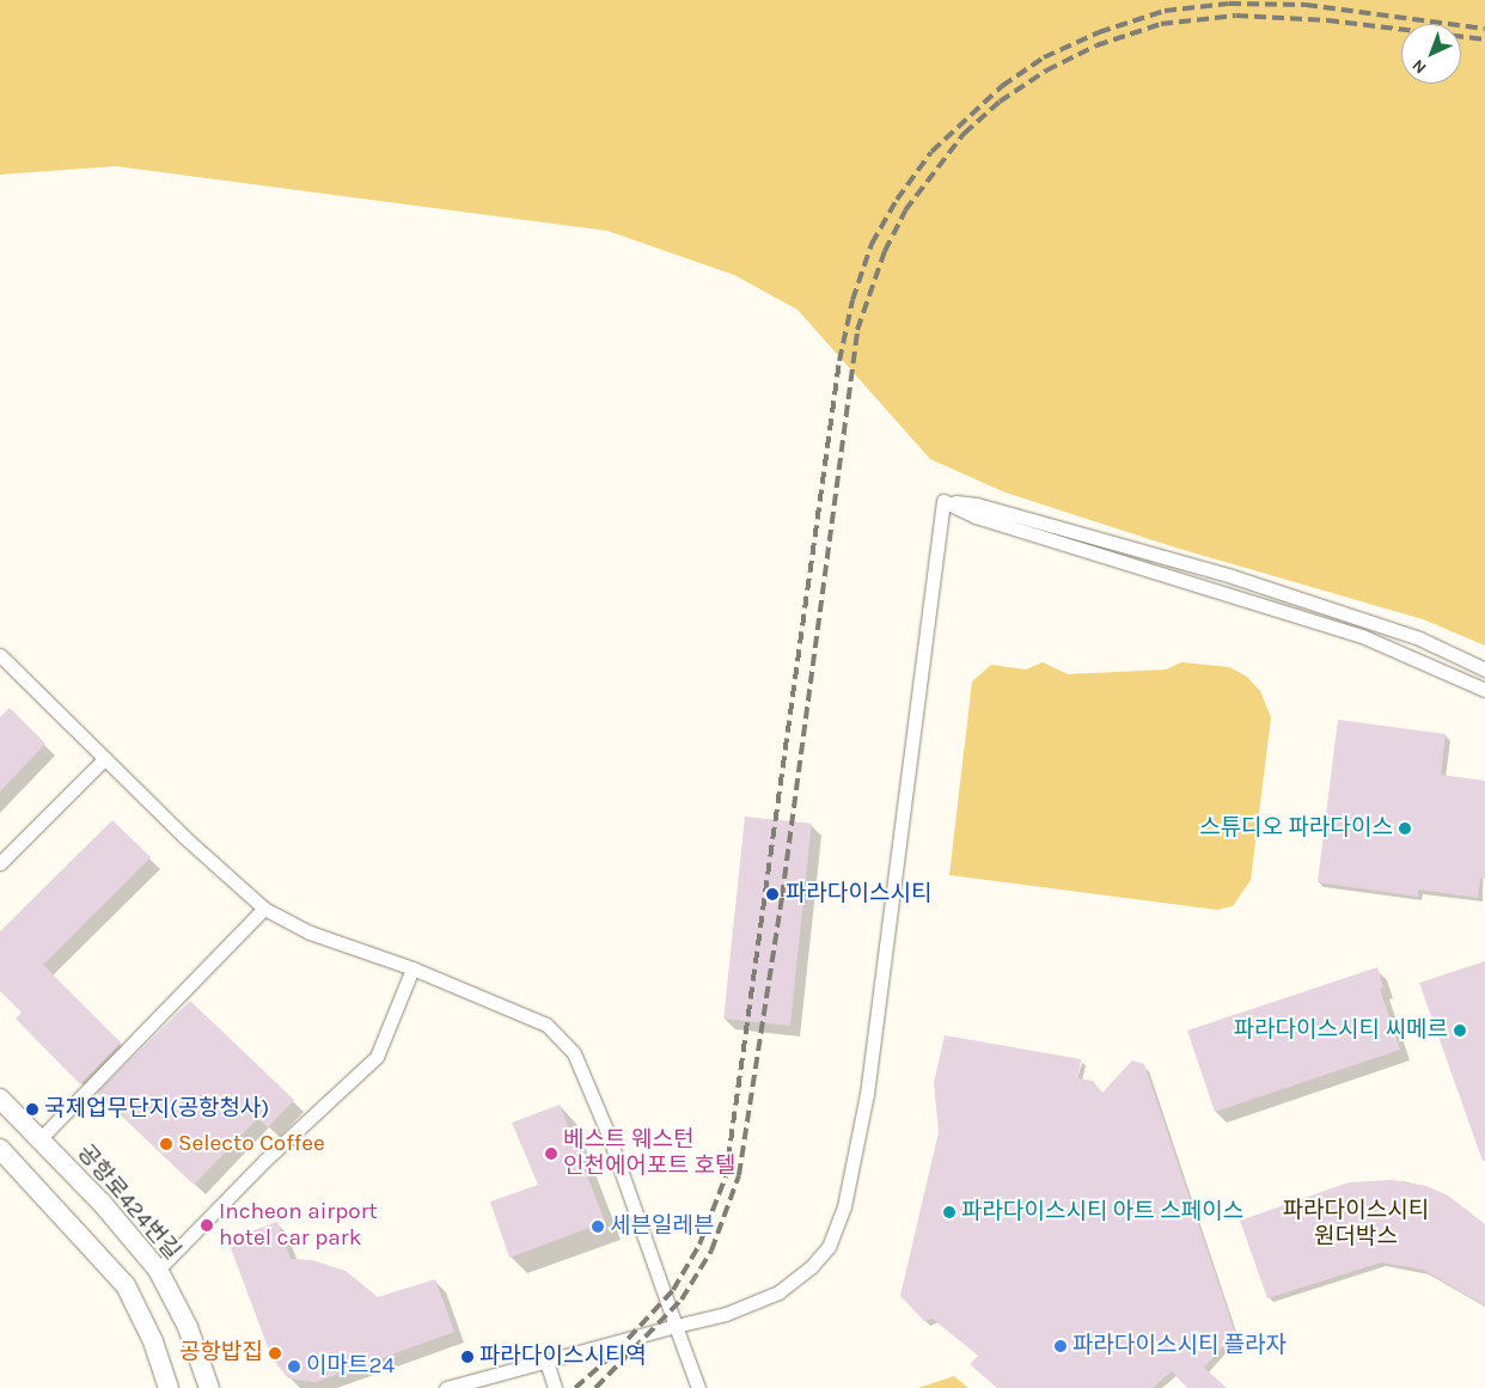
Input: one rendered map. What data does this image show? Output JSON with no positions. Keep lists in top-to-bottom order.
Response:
{
  "streets": {
    "street": ["공항로424번길"]
  },
  "parks": ["파라다이스시티 원더박스"],
  "places": [
    "스튜디오 파라다이스",
    "파라다이스시티",
    "파라다이스시티 씨메르",
    "국제업무단지(공항청사)",
    "Selecto Coffee",
    "베스트 웨스턴 인천에어포트 호텔",
    "파라다이스시티 아트 스페이스",
    "Incheon airport hotel car park",
    "세븐일레븐",
    "파라다이스시티 플라자",
    "공항밥집",
    "파라다이스시티역",
    "이마트24"
  ],
  "north": "bottom left"
}
